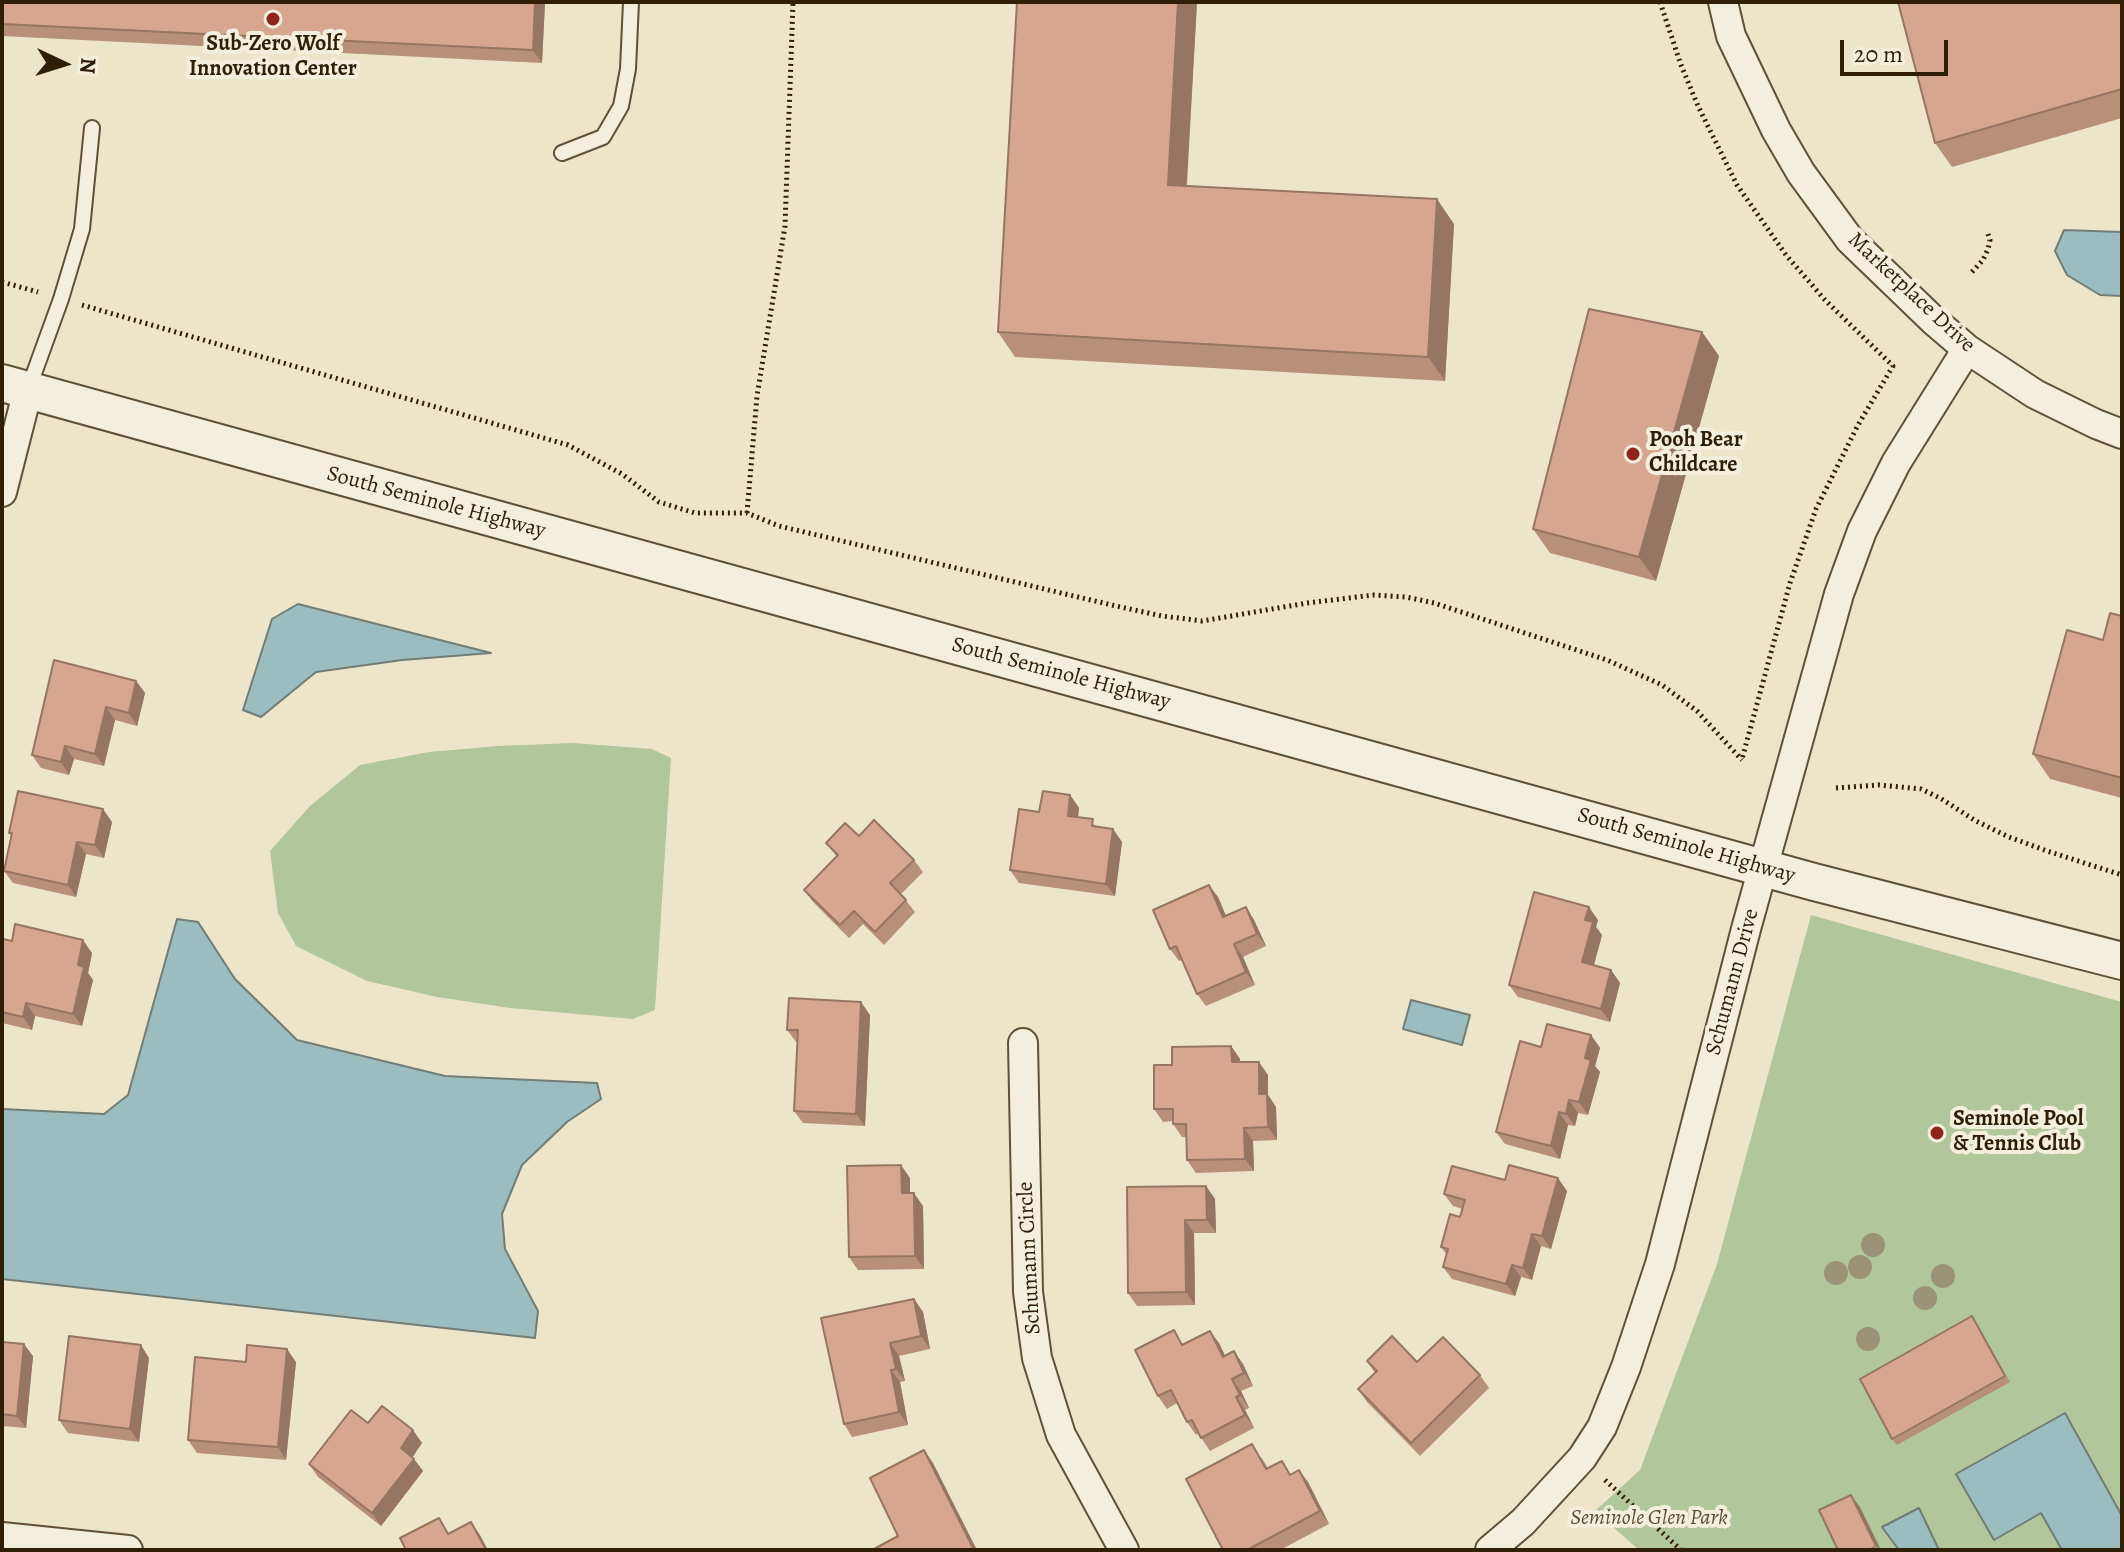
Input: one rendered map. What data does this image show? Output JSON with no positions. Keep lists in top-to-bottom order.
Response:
{
  "streets": {
    "street": [
      "Marketplace Drive",
      "South Seminole Highway",
      "Schumann Drive",
      "Schumann Circle"
    ]
  },
  "crossings": [
    ["Marketplace Drive", "Schumann Drive"],
    ["South Seminole Highway", "Schumann Drive"]
  ],
  "parks": ["Seminole Glen Park"],
  "places": ["Sub-Zero Wolf Innovation Center", "Pooh Bear Childcare", "Seminole Pool & Tennis Club"],
  "scale_bar": "20 m",
  "north": "right"
}
